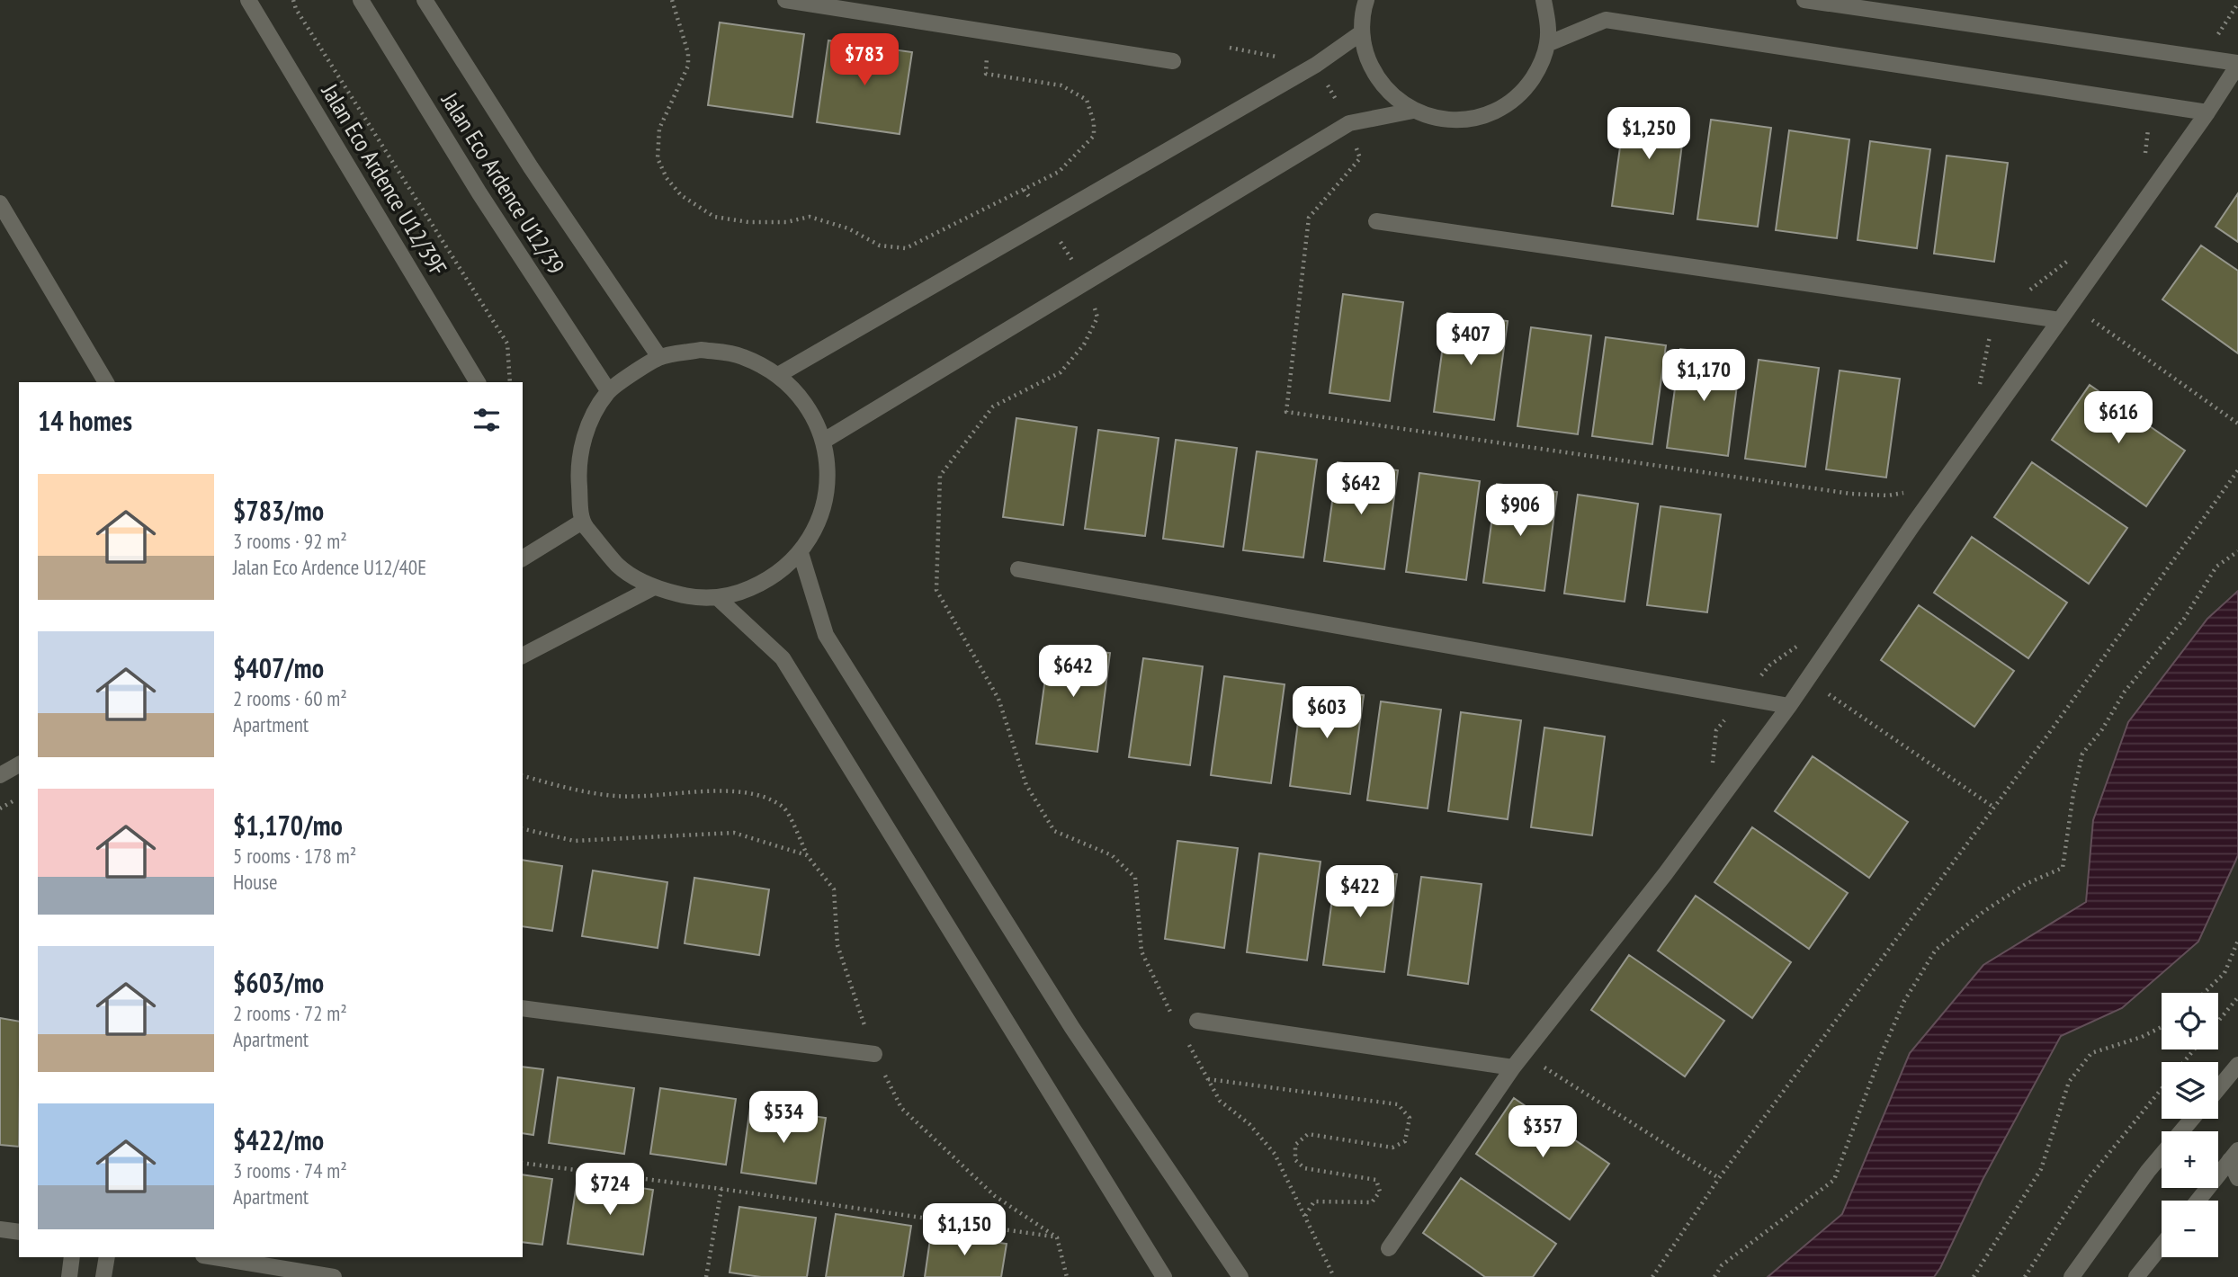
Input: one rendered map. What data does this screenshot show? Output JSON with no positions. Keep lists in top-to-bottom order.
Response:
{
  "streets": {
    "street": ["Jalan Eco Ardence U12/39F", "Jalan Eco Ardence U12/39"]
  },
  "page": {
    "price": [
      "$783",
      "$1,250",
      "$407",
      "$1,170",
      "$616",
      "$642",
      "$906",
      "$642",
      "$603",
      "$422",
      "$534",
      "$357",
      "$724",
      "$1,150"
    ],
    "heading": "14 homes",
    "list": [
      {
        "name": "$783/mo",
        "note": "3 rooms · 92 m² · Jalan Eco Ardence U12/40E"
      },
      {
        "name": "$407/mo",
        "note": "2 rooms · 60 m² · Apartment"
      },
      {
        "name": "$1,170/mo",
        "note": "5 rooms · 178 m² · House"
      },
      {
        "name": "$603/mo",
        "note": "2 rooms · 72 m² · Apartment"
      },
      {
        "name": "$422/mo",
        "note": "3 rooms · 74 m² · Apartment"
      }
    ],
    "map_buttons": ["+", "−"]
  }
}
